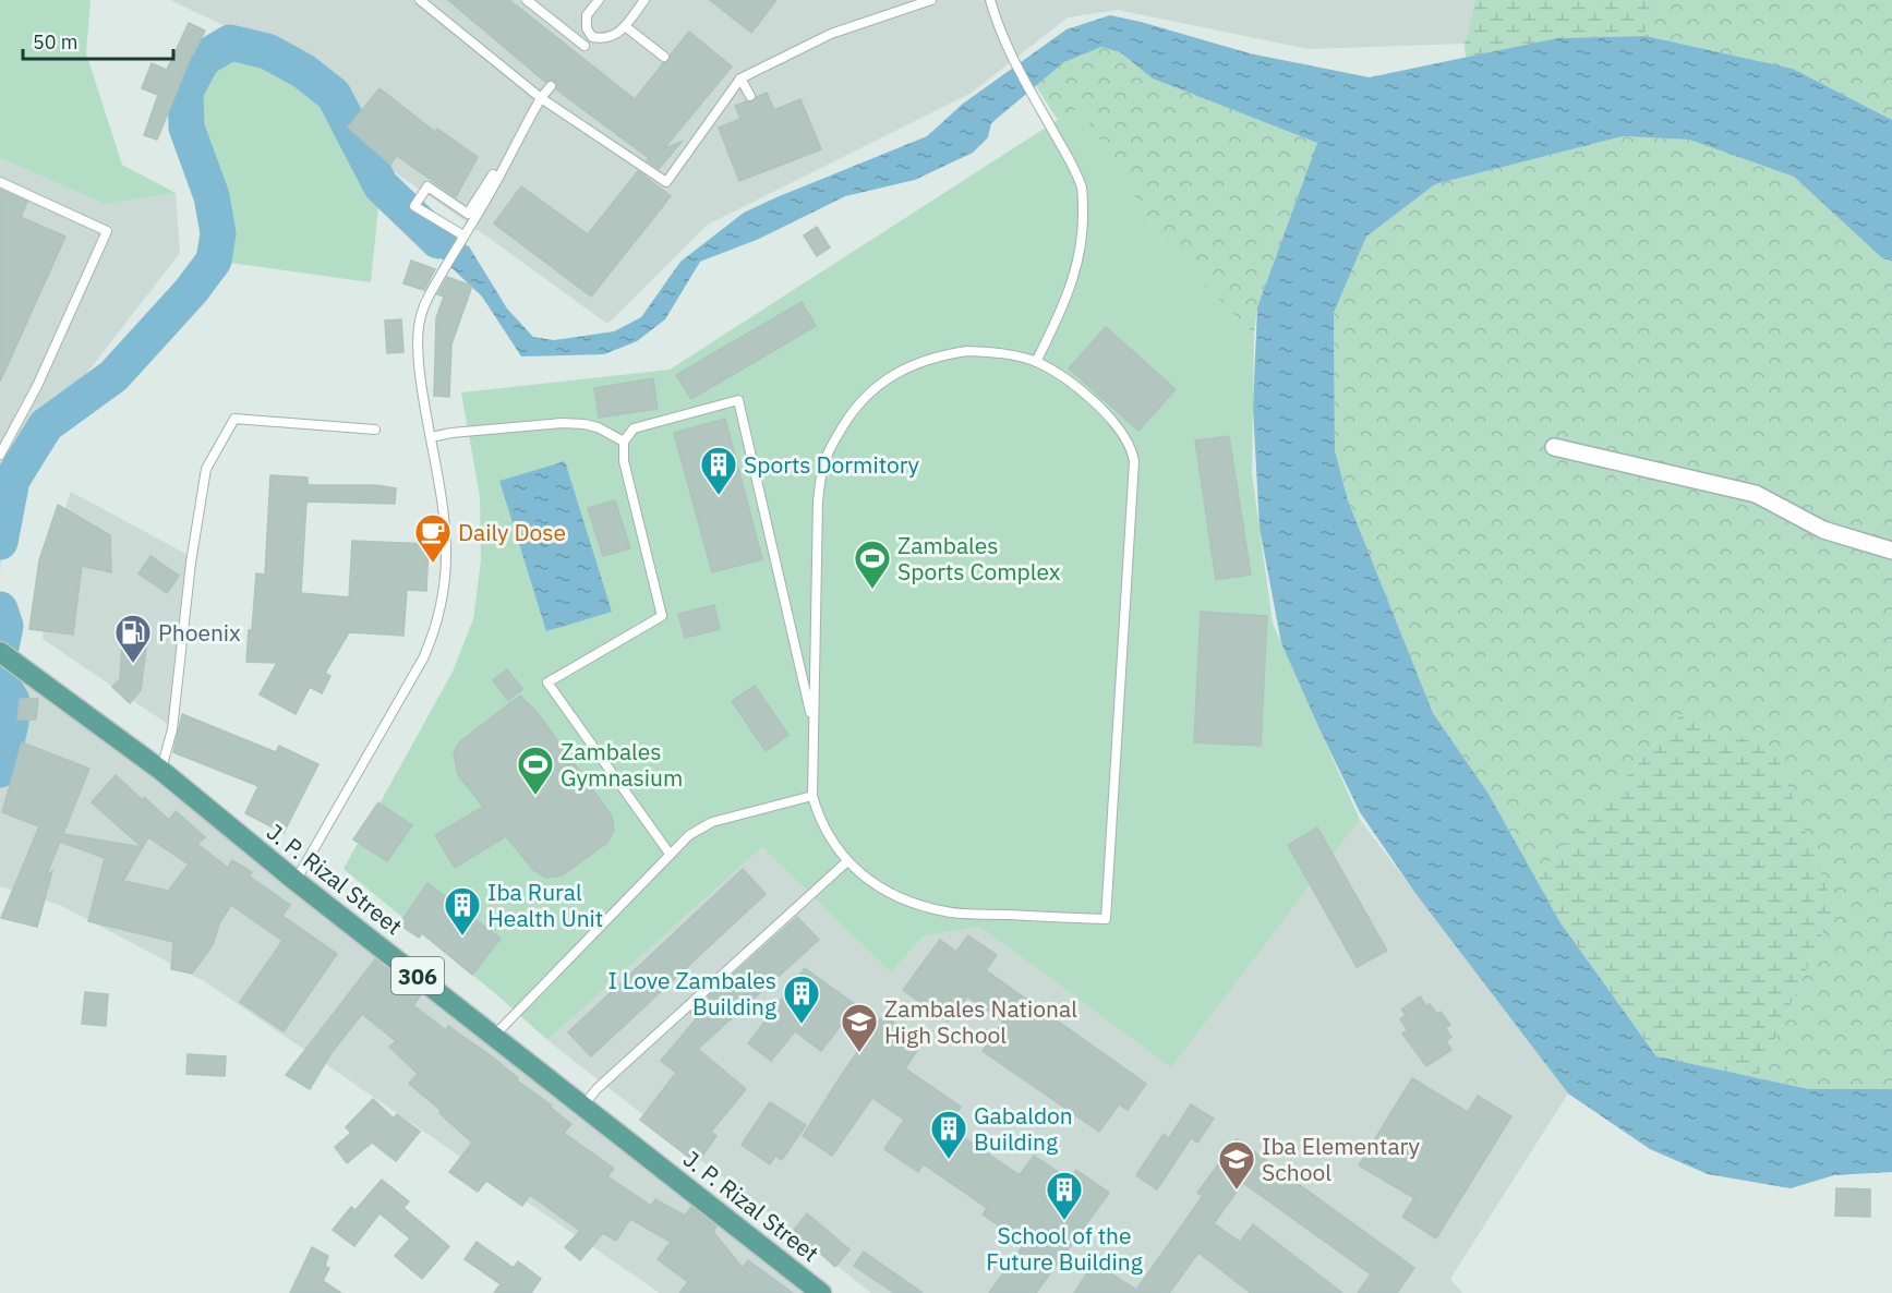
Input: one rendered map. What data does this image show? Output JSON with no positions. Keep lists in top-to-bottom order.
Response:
{
  "streets": {
    "main road": ["J. P. Rizal Street", "306"]
  },
  "places": {
    "building": [
      "Sports Dormitory",
      "Iba Rural Health Unit",
      "I Love Zambales Building",
      "Gabaldon Building",
      "School of the Future Building"
    ],
    "cafe": ["Daily Dose"],
    "sports": ["Zambales Sports Complex", "Zambales Gymnasium"],
    "fuel station": ["Phoenix"],
    "school or university": ["Zambales National High School", "Iba Elementary School"]
  },
  "scale_bar": "50 m"
}
